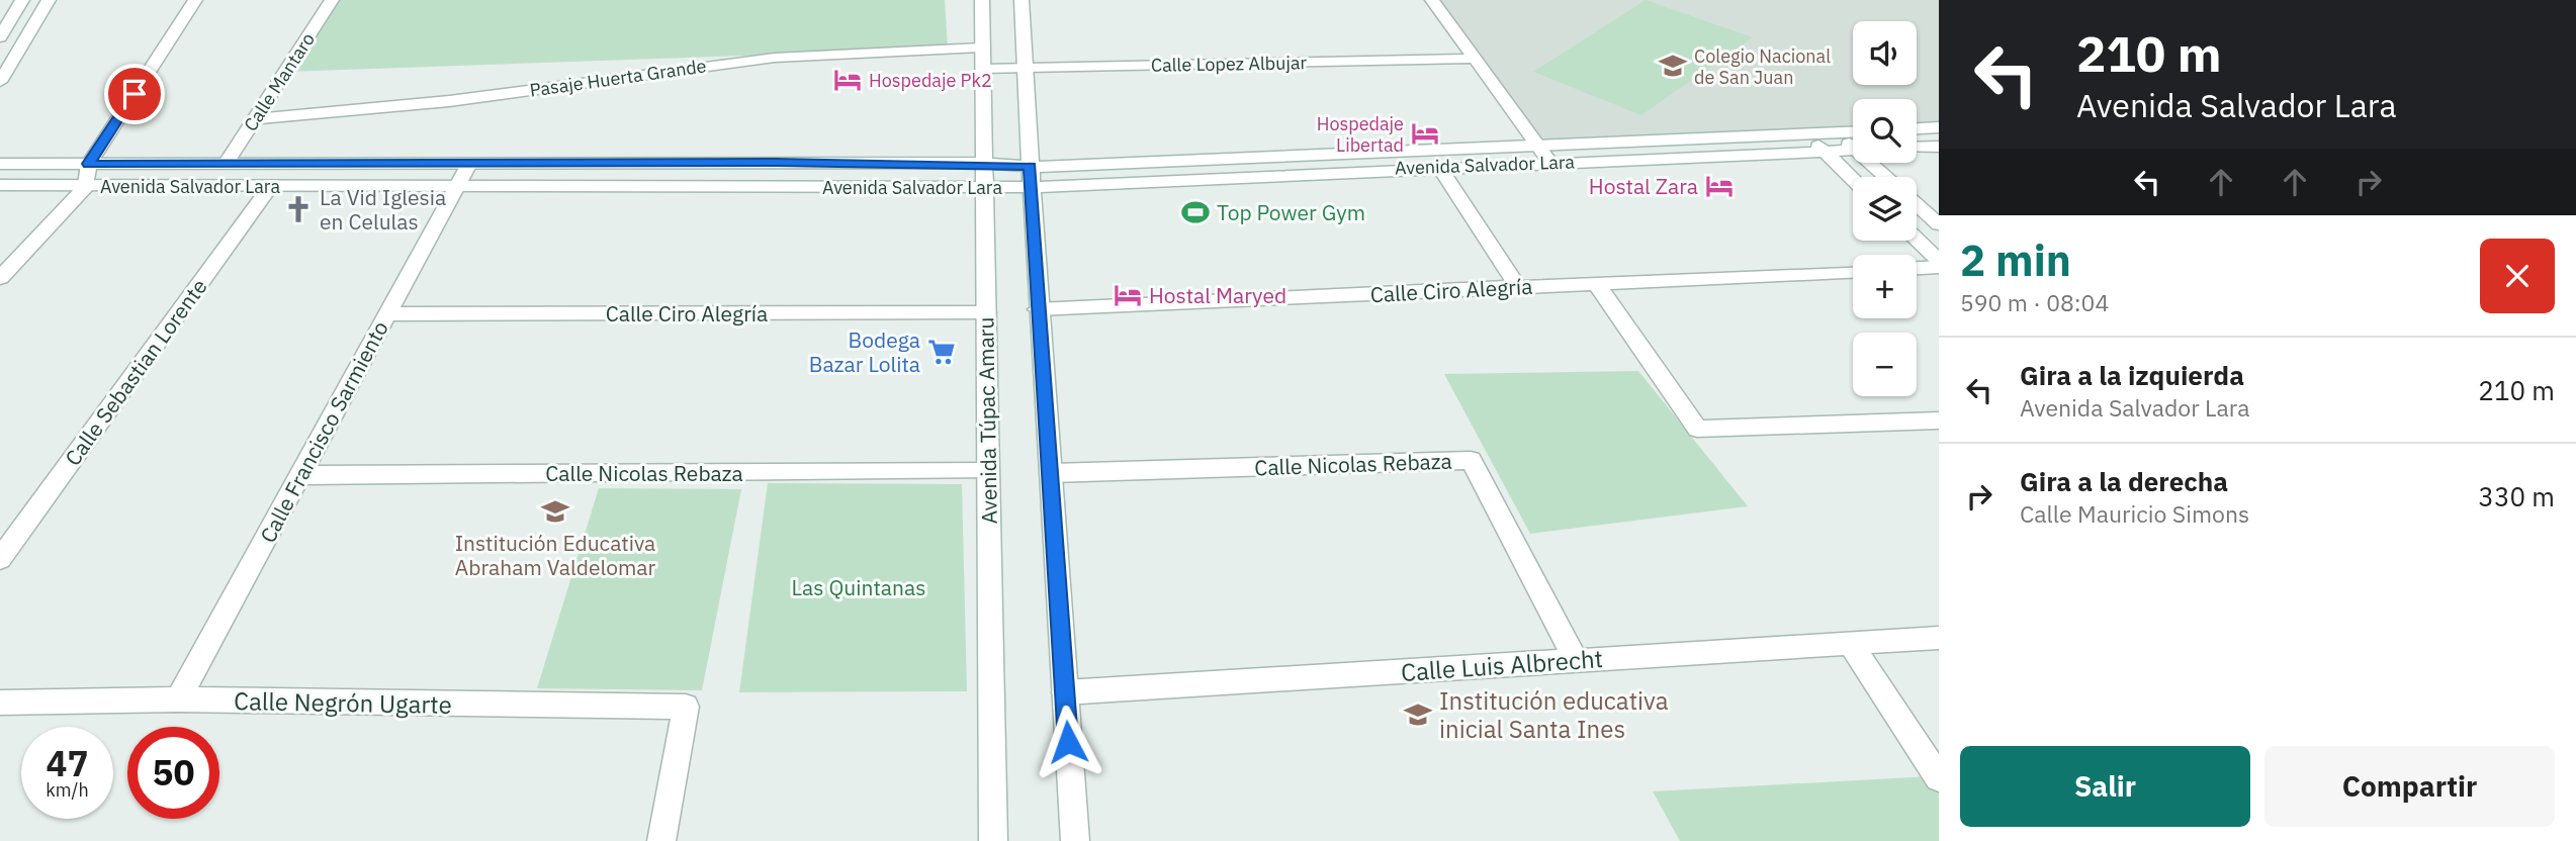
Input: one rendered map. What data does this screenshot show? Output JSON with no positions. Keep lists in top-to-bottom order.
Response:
{
  "streets": {
    "street": [
      "Calle Lopez Albujar",
      "Pasaje Huerta Grande",
      "Calle Mantaro",
      "Avenida Salvador Lara",
      "Calle Ciro Alegría",
      "Calle Sebastian Lorente",
      "Avenida Túpac Amaru",
      "Calle Francisco Sarmiento",
      "Calle Nicolas Rebaza",
      "Calle Luis Albrecht",
      "Calle Negrón Ugarte"
    ]
  },
  "crossings": [
    ["Calle Lopez Albujar", "Avenida Túpac Amaru"],
    ["Pasaje Huerta Grande", "Calle Mantaro"],
    ["Pasaje Huerta Grande", "Avenida Túpac Amaru"],
    ["Calle Mantaro", "Avenida Salvador Lara"],
    ["Avenida Salvador Lara", "Calle Sebastian Lorente"],
    ["Avenida Salvador Lara", "Avenida Túpac Amaru"],
    ["Avenida Salvador Lara", "Calle Francisco Sarmiento"],
    ["Calle Ciro Alegría", "Avenida Túpac Amaru"],
    ["Calle Ciro Alegría", "Calle Francisco Sarmiento"],
    ["Avenida Túpac Amaru", "Calle Nicolas Rebaza"],
    ["Calle Francisco Sarmiento", "Calle Nicolas Rebaza"],
    ["Calle Francisco Sarmiento", "Calle Negrón Ugarte"],
    ["Calle Nicolas Rebaza", "Calle Luis Albrecht"]
  ],
  "parks": ["Las Quintanas"],
  "places": {
    "school or university": ["Colegio Nacional de San Juan", "Institución Educativa Abraham Valdelomar", "Institución educativa inicial Santa Ines"],
    "hotel": [
      "Hospedaje Pk2",
      "Hospedaje Libertad",
      "Hostal Zara",
      "Hostal Maryed"
    ],
    "church": ["La Vid Iglesia en Celulas"],
    "sports": ["Top Power Gym"],
    "supermarket": ["Bodega Bazar Lolita"]
  },
  "page": {
    "turn": ["210 m", "Avenida Salvador Lara"],
    "map_buttons": ["+", "−"],
    "heading": ["2 min", "590 m · 08:04"],
    "list": [
      {
        "name": "Gira a la izquierda",
        "note": "Avenida Salvador Lara",
        "value": "210 m"
      },
      {
        "name": "Gira a la derecha",
        "note": "Calle Mauricio Simons",
        "value": "330 m"
      }
    ],
    "speed": "47 km/h",
    "limit": "50",
    "buttons": ["Salir", "Compartir"]
  }
}
